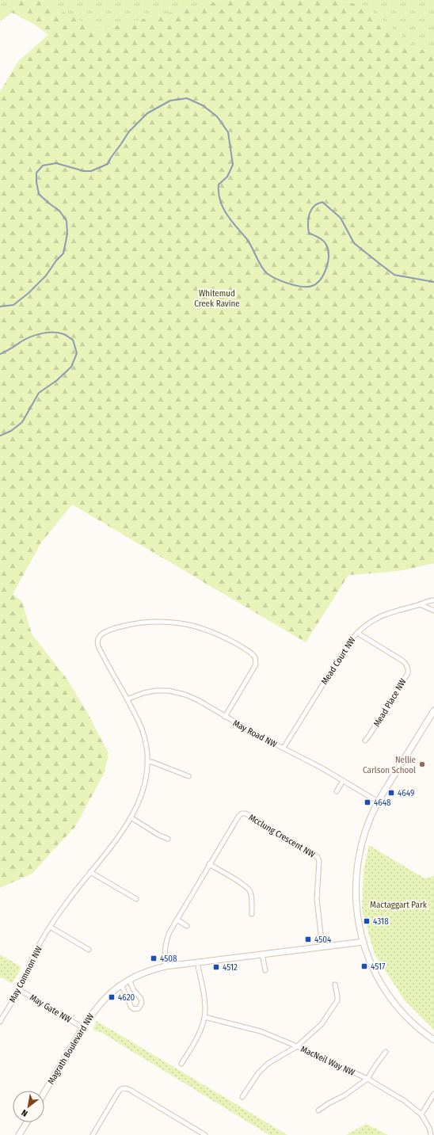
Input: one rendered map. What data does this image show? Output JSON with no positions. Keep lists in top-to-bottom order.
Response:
{
  "streets": {
    "street": [
      "Mead Court NW",
      "Mead Place NW",
      "May Road NW",
      "Mcclung Crescent NW",
      "May Common NW",
      "May Gate NW",
      "Magrath Boulevard NW",
      "MacNeil Way NW"
    ]
  },
  "crossings": [
    ["Mead Court NW", "Mead Place NW"],
    ["Mead Court NW", "May Road NW"],
    ["May Road NW", "May Common NW"],
    ["Mcclung Crescent NW", "Magrath Boulevard NW"],
    ["May Common NW", "May Gate NW"],
    ["May Gate NW", "Magrath Boulevard NW"]
  ],
  "parks": ["Whitemud Creek Ravine", "Mactaggart Park"],
  "places": {
    "other": ["Nellie Carlson School"],
    "transit": [
      "4649",
      "4648",
      "4318",
      "4504",
      "4508",
      "4517",
      "4512",
      "4620"
    ]
  },
  "north": "bottom left"
}
